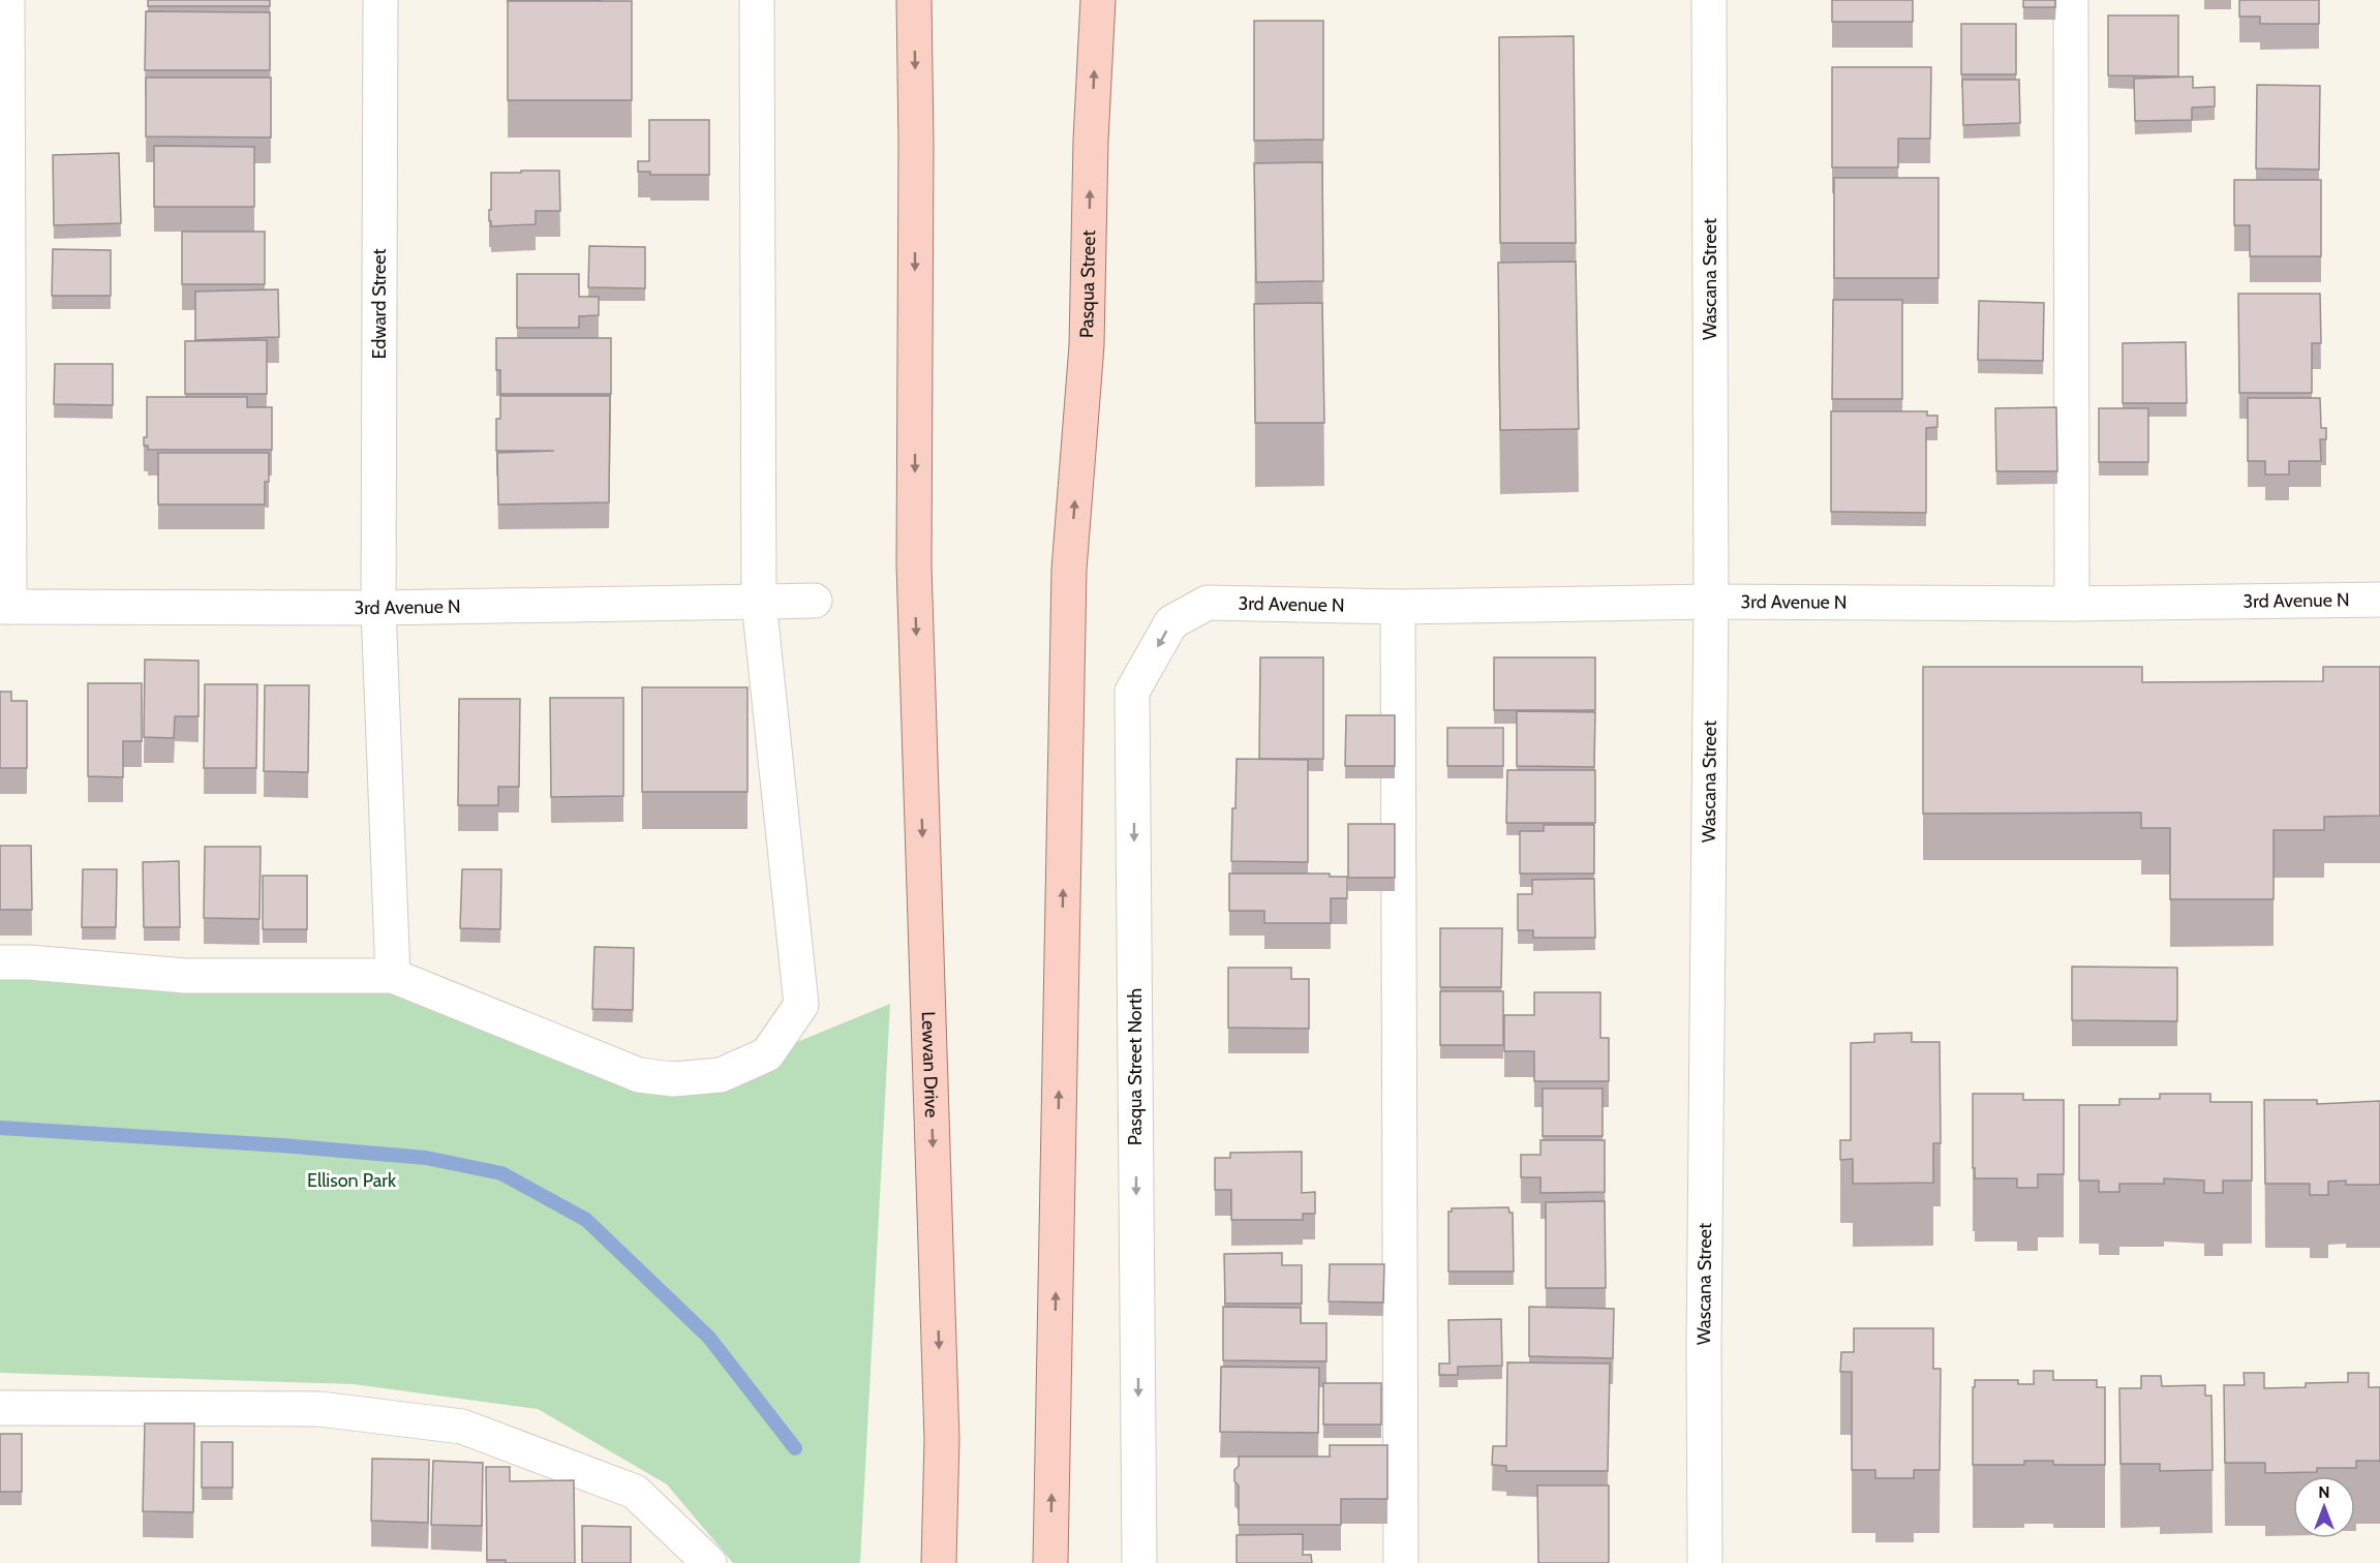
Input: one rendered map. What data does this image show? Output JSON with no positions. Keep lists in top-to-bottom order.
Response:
{
  "streets": {
    "main road": ["Pasqua Street", "Lewvan Drive"],
    "street": [
      "Wascana Street",
      "Edward Street",
      "3rd Avenue N",
      "Pasqua Street North"
    ]
  },
  "crossings": [
    ["Wascana Street", "3rd Avenue N"],
    ["Edward Street", "3rd Avenue N"],
    ["3rd Avenue N", "Pasqua Street North"]
  ],
  "one_way": ["Pasqua Street", "Lewvan Drive"],
  "parks": ["Ellison Park"],
  "north": "top"
}
